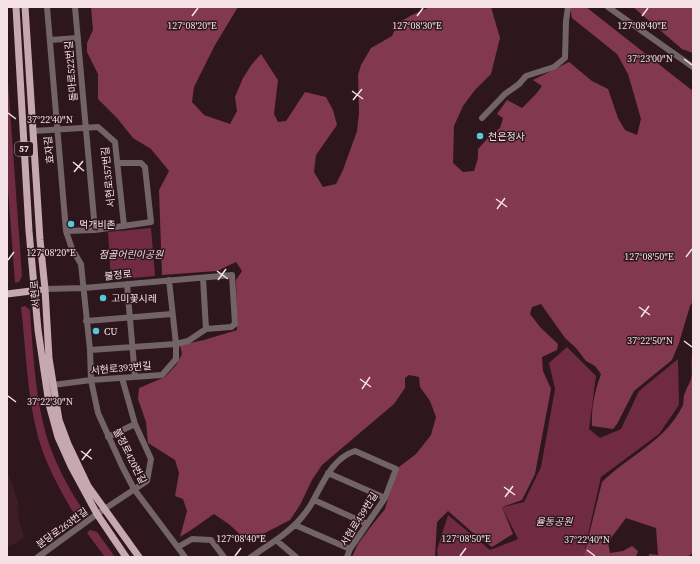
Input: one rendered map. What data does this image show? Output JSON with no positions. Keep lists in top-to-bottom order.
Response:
{
  "streets": {
    "main road": ["57", "불정로", "서현로"],
    "street": [
      "돌마로522번길",
      "효자길",
      "서현로357번길",
      "서현로393번길",
      "불정로420번길",
      "서현로439번길",
      "분당로263번길"
    ]
  },
  "crossings": [
    ["돌마로522번길", "서현로357번길"],
    ["효자길", "서현로357번길"],
    ["효자길", "불정로"],
    ["효자길", "불정로420번길"],
    ["서현로357번길", "서현로"],
    ["불정로", "서현로"],
    ["불정로", "서현로393번길"],
    ["불정로", "불정로420번길"],
    ["서현로", "서현로393번길"],
    ["서현로", "분당로263번길"],
    ["서현로393번길", "불정로420번길"],
    ["서현로393번길", "분당로263번길"],
    ["불정로420번길", "분당로263번길"]
  ],
  "parks": ["점골어린이공원", "율동공원"],
  "places": [
    "천은정사",
    "먹개비촌",
    "고미꽃시레",
    "CU"
  ],
  "coordinates": [
    "127°08'20\"E",
    "127°08'30\"E",
    "127°08'40\"E",
    "37°23'00\"N",
    "37°22'40\"N",
    "127°08'50\"E",
    "37°22'50\"N",
    "37°22'30\"N"
  ]
}
